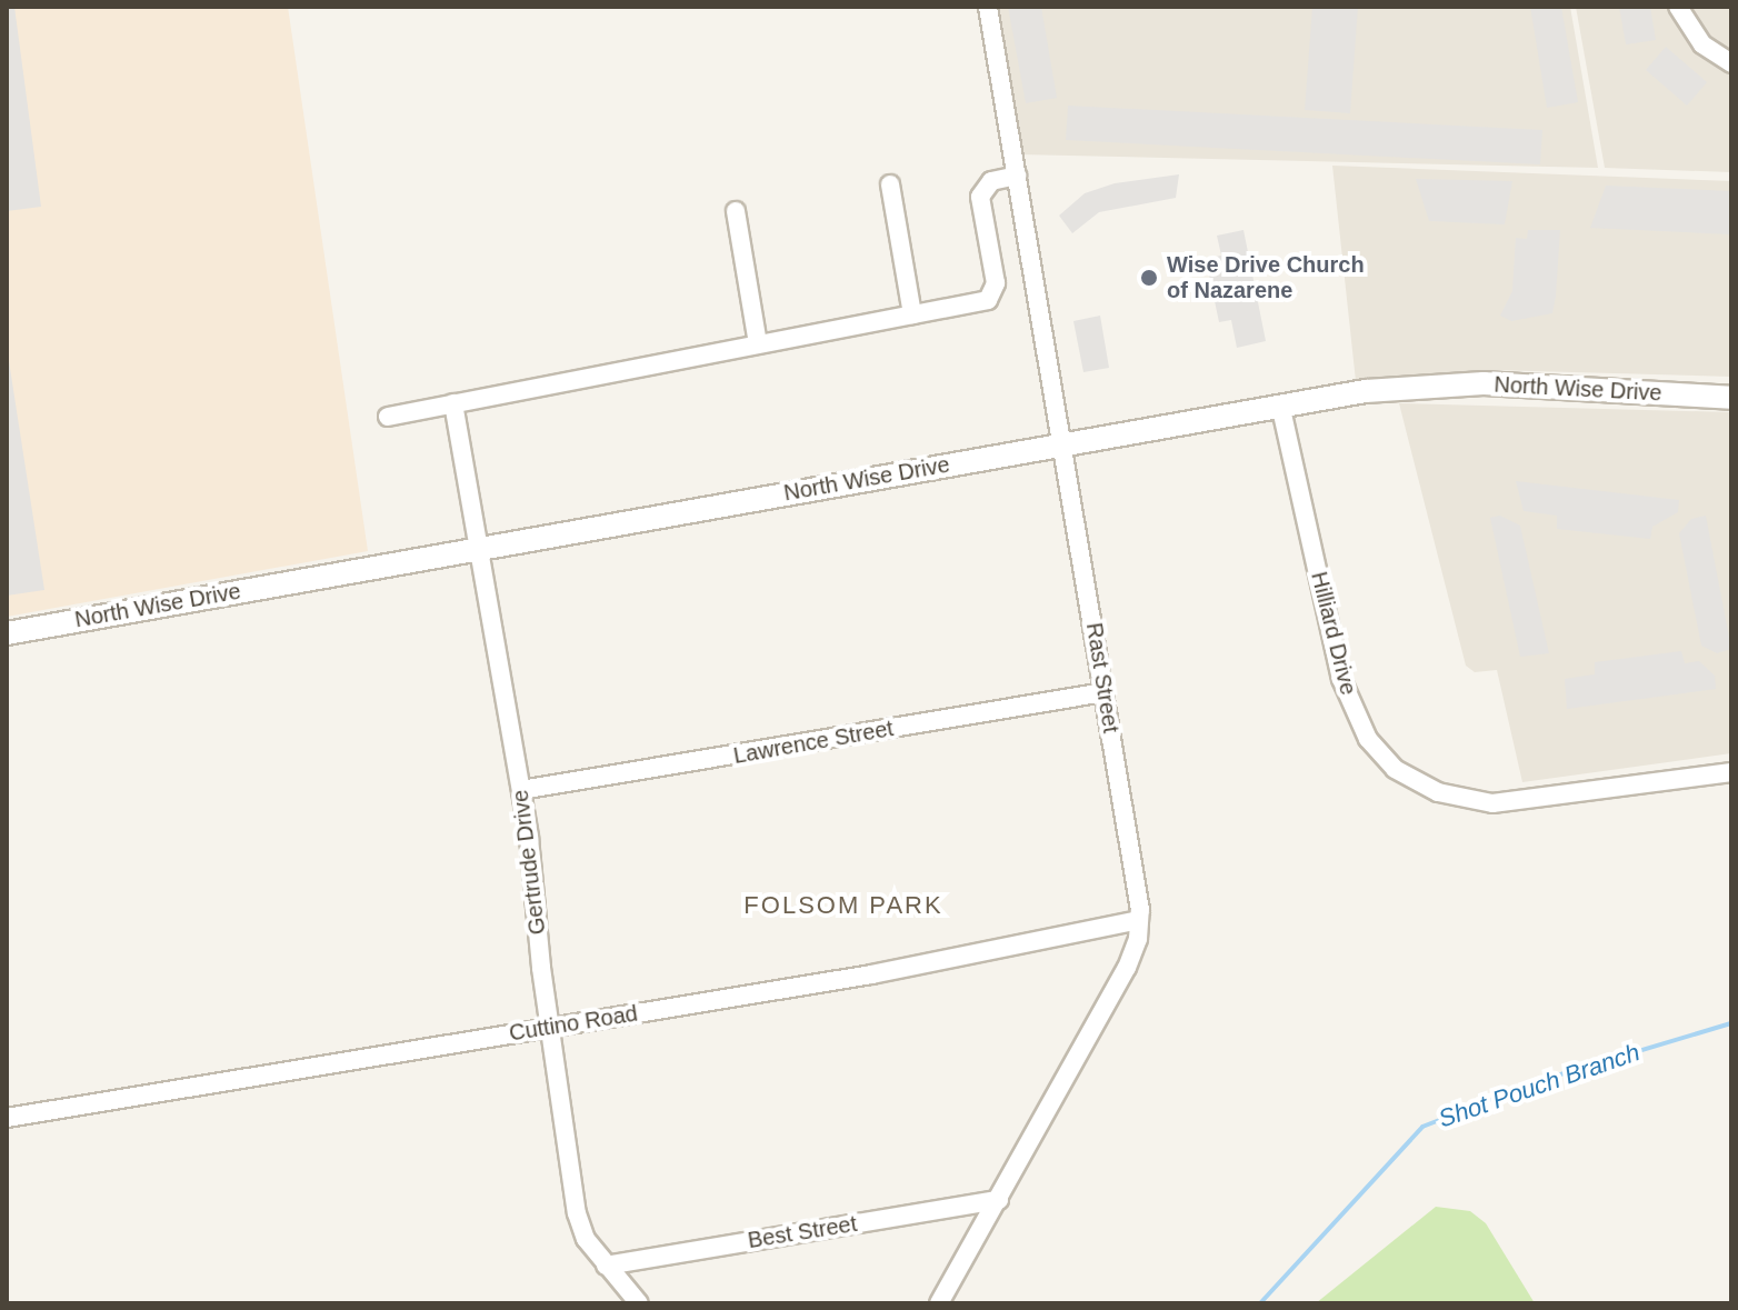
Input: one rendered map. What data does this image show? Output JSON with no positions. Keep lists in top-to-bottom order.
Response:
{
  "streets": {
    "street": [
      "North Wise Drive",
      "Hilliard Drive",
      "Rast Street",
      "Lawrence Street",
      "Gertrude Drive",
      "Cuttino Road",
      "Best Street"
    ]
  },
  "crossings": [
    ["North Wise Drive", "Hilliard Drive"],
    ["North Wise Drive", "Rast Street"],
    ["North Wise Drive", "Gertrude Drive"],
    ["Rast Street", "Lawrence Street"],
    ["Rast Street", "Cuttino Road"],
    ["Rast Street", "Best Street"],
    ["Lawrence Street", "Gertrude Drive"],
    ["Gertrude Drive", "Cuttino Road"],
    ["Gertrude Drive", "Best Street"]
  ],
  "districts": ["FOLSOM PARK"],
  "water": ["Shot Pouch Branch"],
  "places": ["Wise Drive Church of Nazarene"]
}
